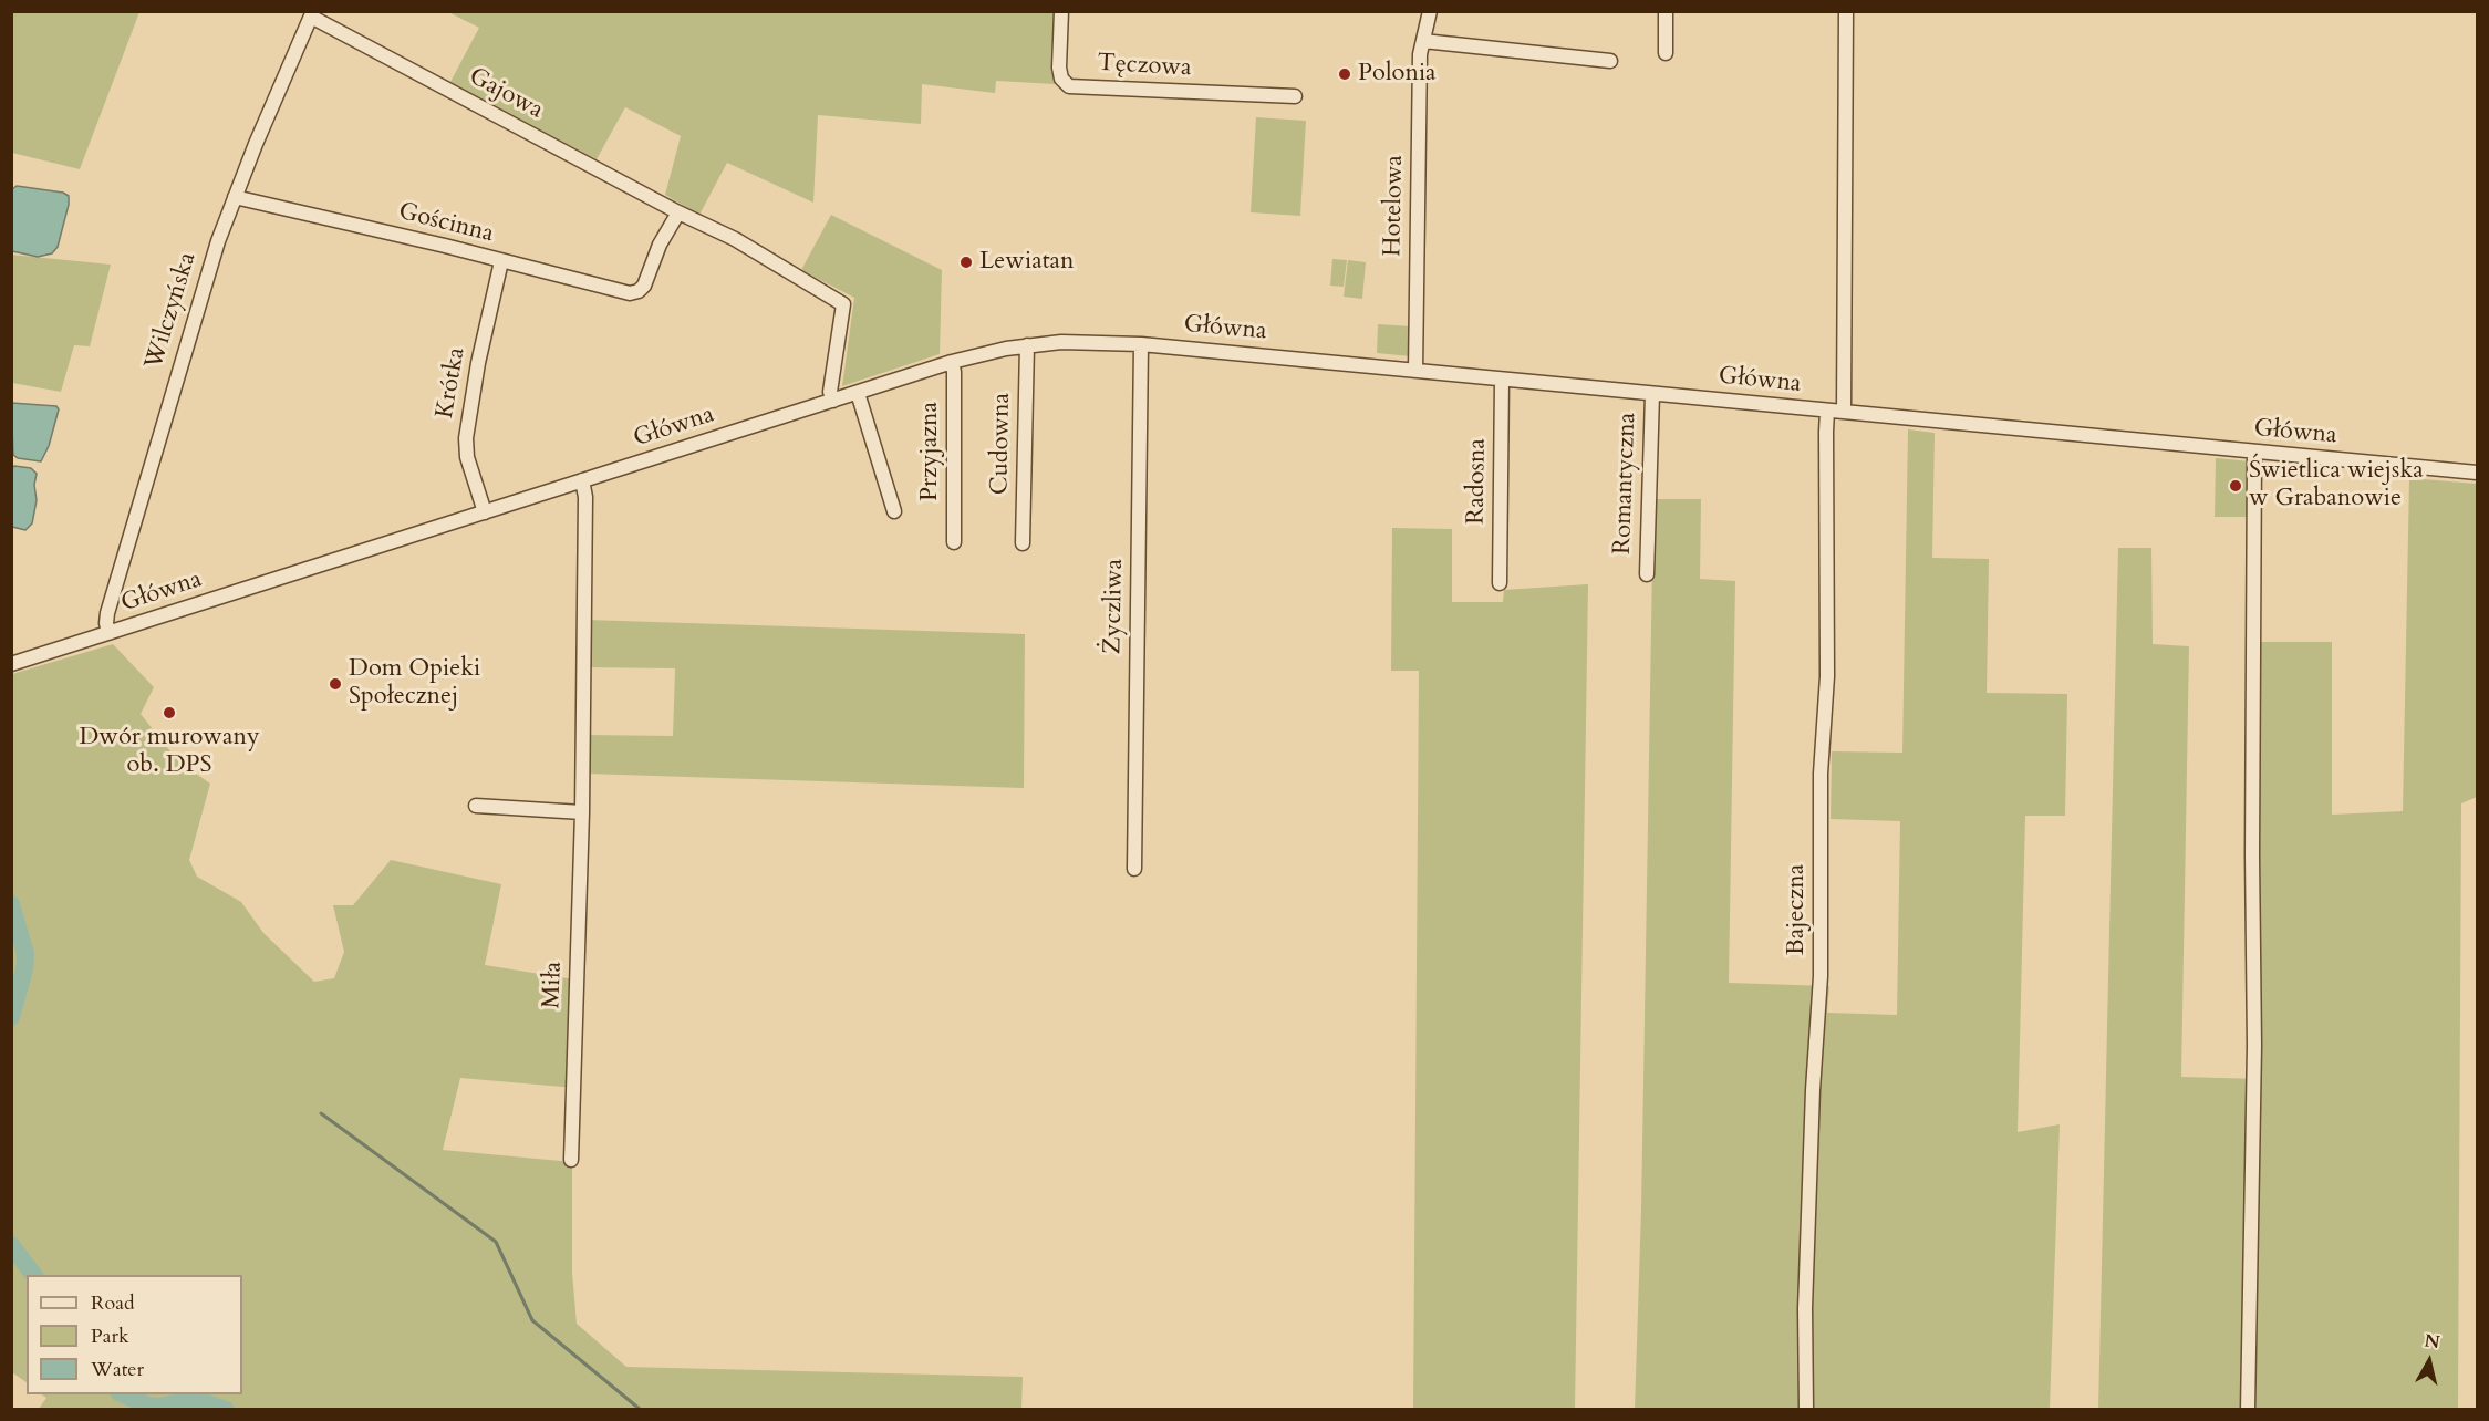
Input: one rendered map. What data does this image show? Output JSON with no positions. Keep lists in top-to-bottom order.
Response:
{
  "streets": {
    "street": [
      "Tęczowa",
      "Gajowa",
      "Hotelowa",
      "Gościnna",
      "Wilczyńska",
      "Główna",
      "Krótka",
      "Cudowna",
      "Przyjazna",
      "Radosna",
      "Romantyczna",
      "Życzliwa",
      "Bajeczna",
      "Miła"
    ]
  },
  "crossings": [
    ["Gajowa", "Gościnna"],
    ["Gajowa", "Wilczyńska"],
    ["Gajowa", "Główna"],
    ["Hotelowa", "Główna"],
    ["Gościnna", "Wilczyńska"],
    ["Gościnna", "Krótka"],
    ["Wilczyńska", "Główna"],
    ["Główna", "Krótka"],
    ["Główna", "Cudowna"],
    ["Główna", "Przyjazna"],
    ["Główna", "Radosna"],
    ["Główna", "Romantyczna"],
    ["Główna", "Życzliwa"],
    ["Główna", "Bajeczna"],
    ["Główna", "Miła"]
  ],
  "places": [
    "Polonia",
    "Lewiatan",
    "Świetlica wiejska w Grabanowie",
    "Dom Opieki Społecznej",
    "Dwór murowany ob. DPS"
  ],
  "legend": ["Road", "Park", "Water"],
  "north": "top"
}
